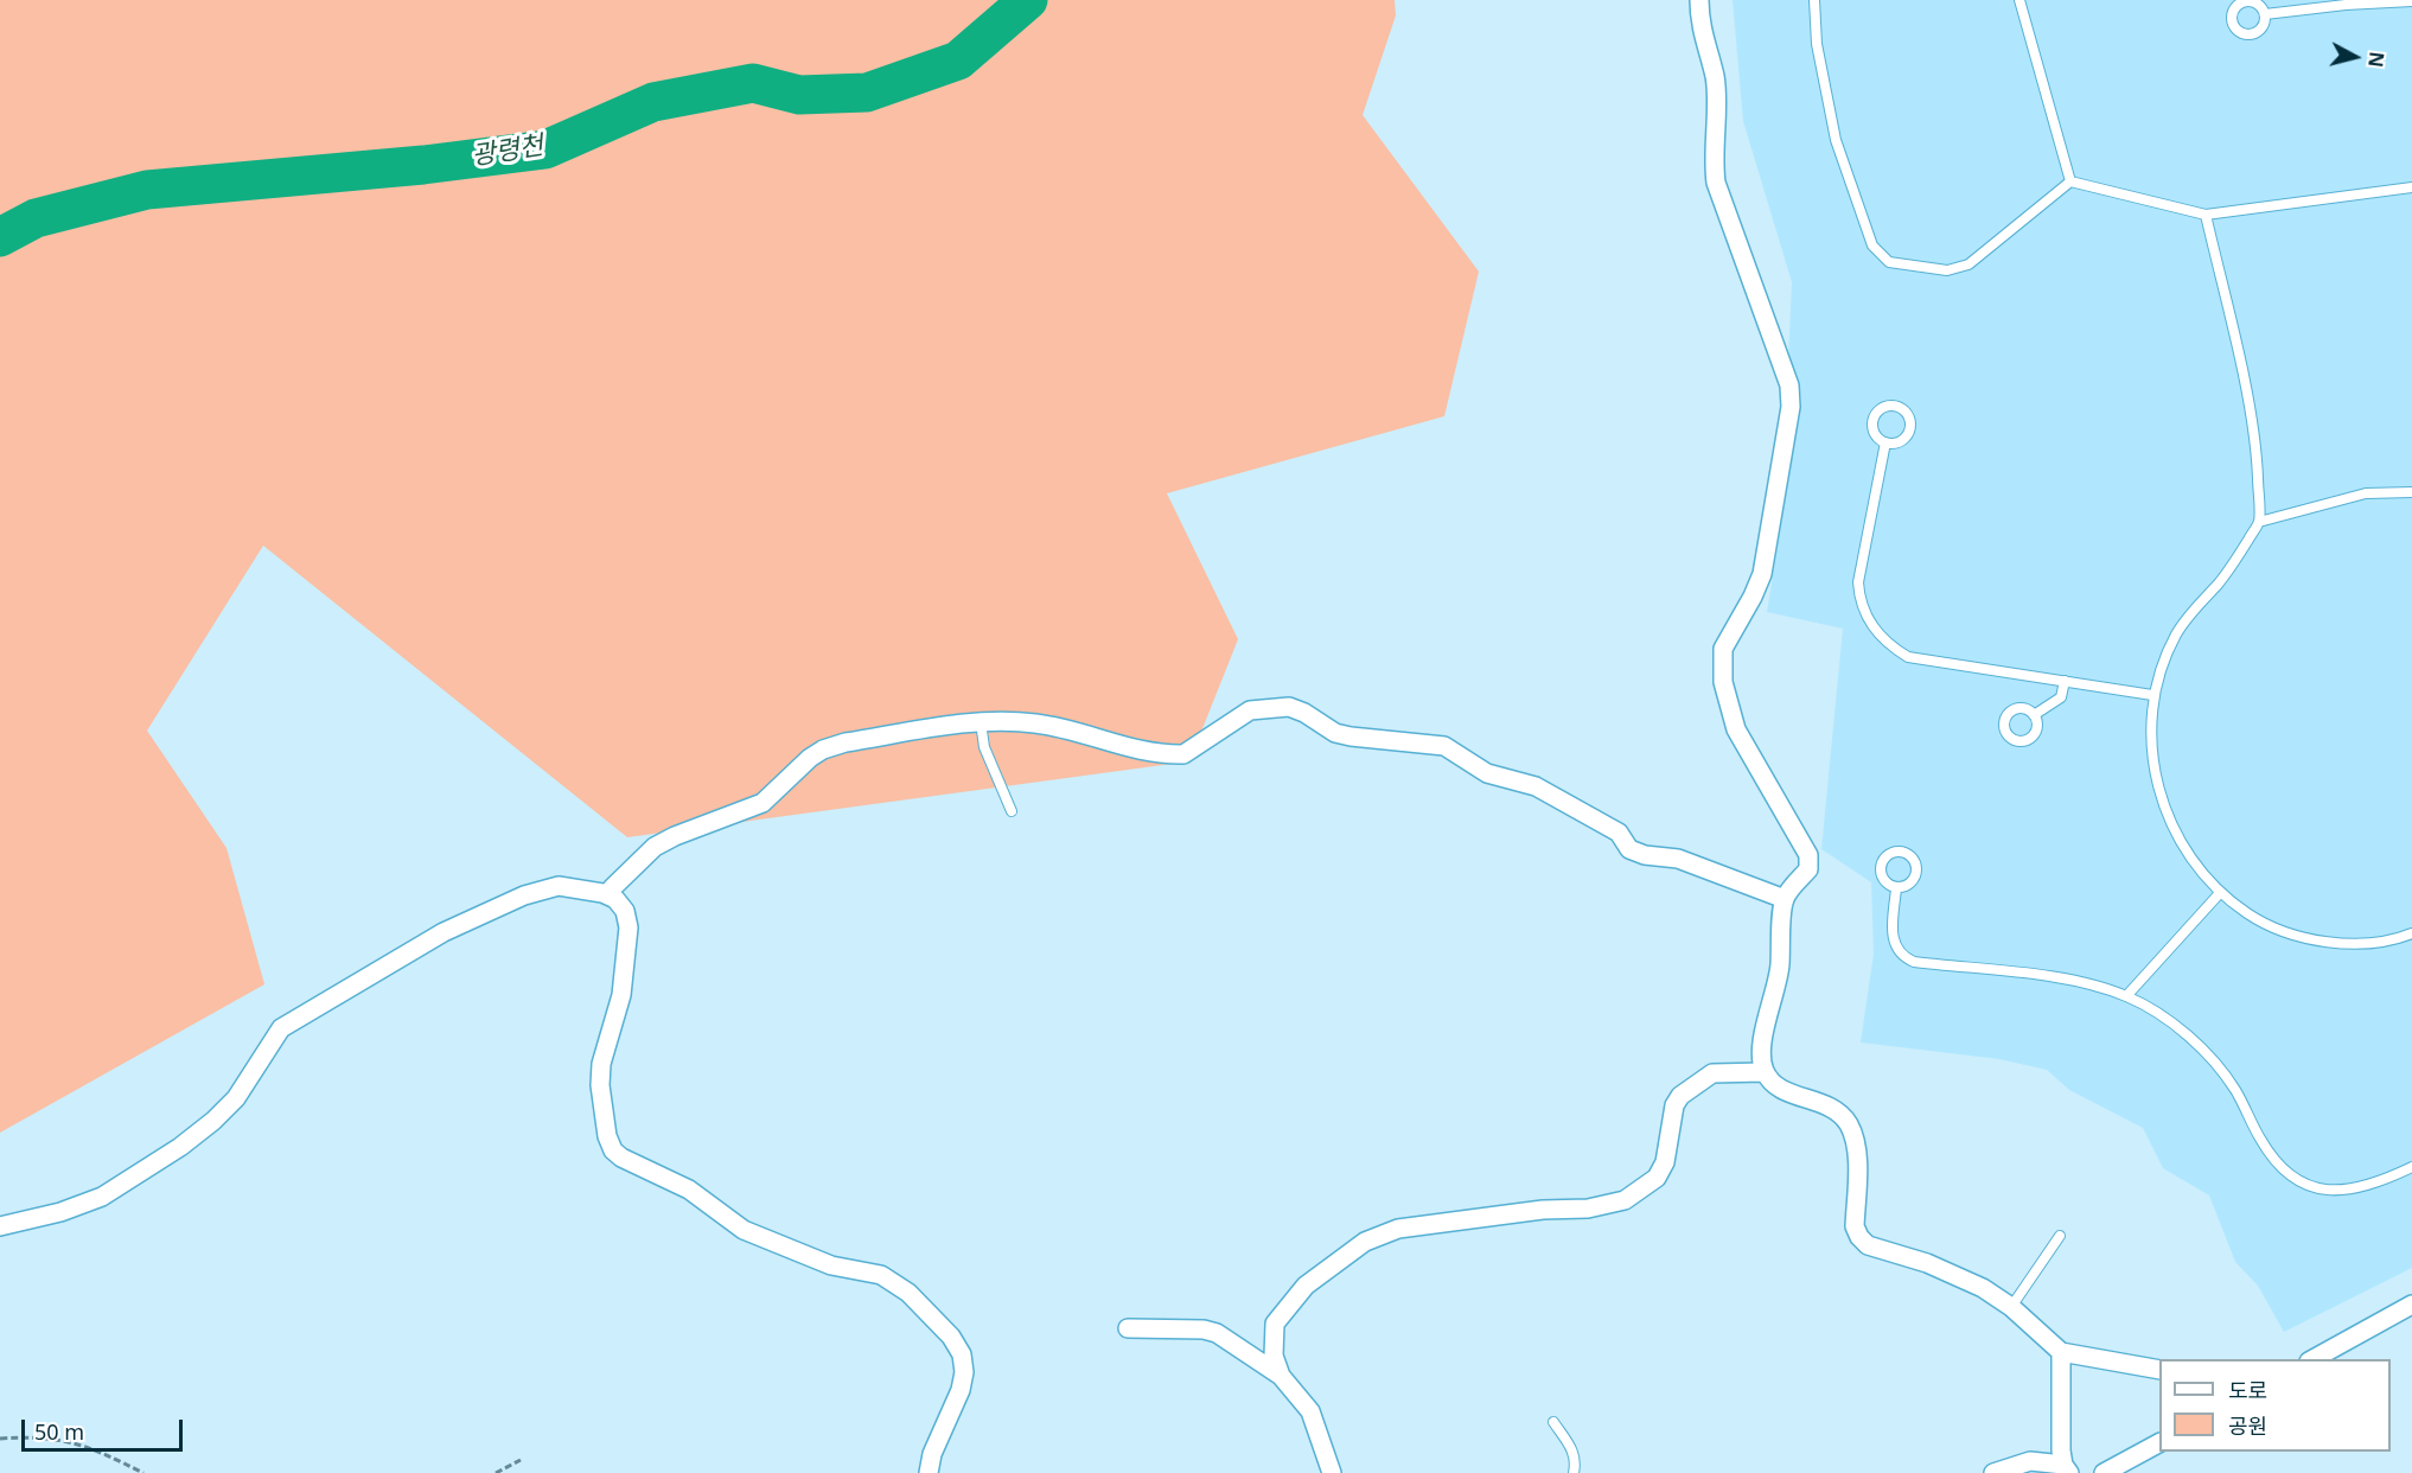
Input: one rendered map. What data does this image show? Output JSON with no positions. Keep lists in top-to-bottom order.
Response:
{
  "water": ["광령천"],
  "legend": ["도로", "공원"],
  "scale_bar": "50 m",
  "north": "right"
}
